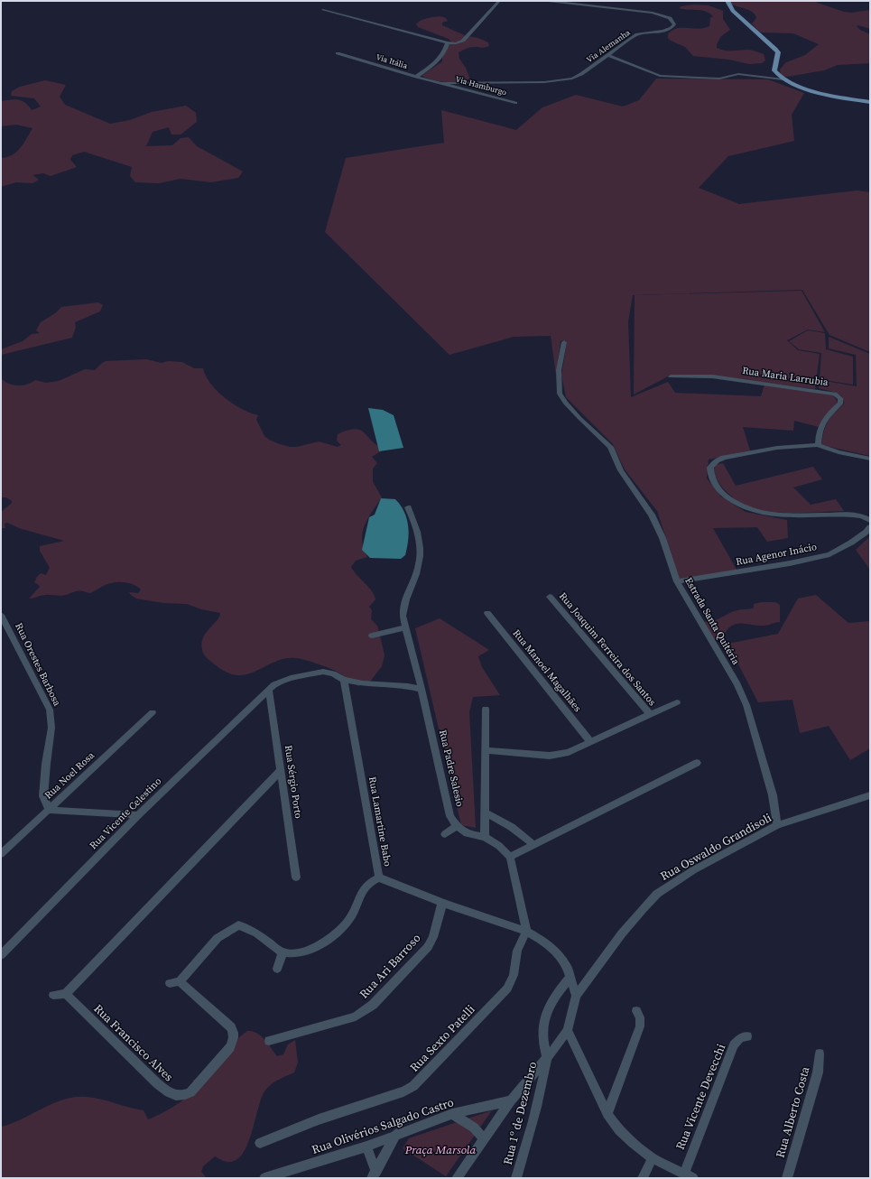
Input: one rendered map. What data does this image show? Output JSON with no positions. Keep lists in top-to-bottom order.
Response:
{
  "streets": {
    "street": [
      "Via Alemanha",
      "Via Itália",
      "Via Hamburgo",
      "Rua Maria Larrubia",
      "Rua Agenor Inácio",
      "Estrada Santa Quitéria",
      "Rua Joaquim Ferreira dos Santos",
      "Rua Orestes Barbosa",
      "Rua Manoel Magalhães",
      "Rua Padre Salesio",
      "Rua Noel Rosa",
      "Rua Sérgio Porto",
      "Rua Vicente Celestino",
      "Rua Lamartine Babo",
      "Rua Oswaldo Grandisoli",
      "Rua Ari Barroso",
      "Rua Sexto Patelli",
      "Rua Francisco Alves",
      "Rua Vicente Devecchi",
      "Rua Alberto Costa",
      "Rua 1º de Dezembro",
      "Rua Olivérios Salgado Castro"
    ]
  },
  "crossings": [
    ["Via Alemanha", "Via Itália"],
    ["Via Alemanha", "Via Hamburgo"],
    ["Via Itália", "Via Hamburgo"],
    ["Rua Agenor Inácio", "Estrada Santa Quitéria"],
    ["Estrada Santa Quitéria", "Rua Oswaldo Grandisoli"],
    ["Rua Orestes Barbosa", "Rua Noel Rosa"],
    ["Rua Padre Salesio", "Rua Vicente Celestino"],
    ["Rua Sérgio Porto", "Rua Vicente Celestino"],
    ["Rua Vicente Celestino", "Rua Lamartine Babo"],
    ["Rua Lamartine Babo", "Rua Ari Barroso"],
    ["Rua Lamartine Babo", "Rua Sexto Patelli"],
    ["Rua Oswaldo Grandisoli", "Rua 1º de Dezembro"]
  ],
  "parks": ["Praça Marsola"]
}
